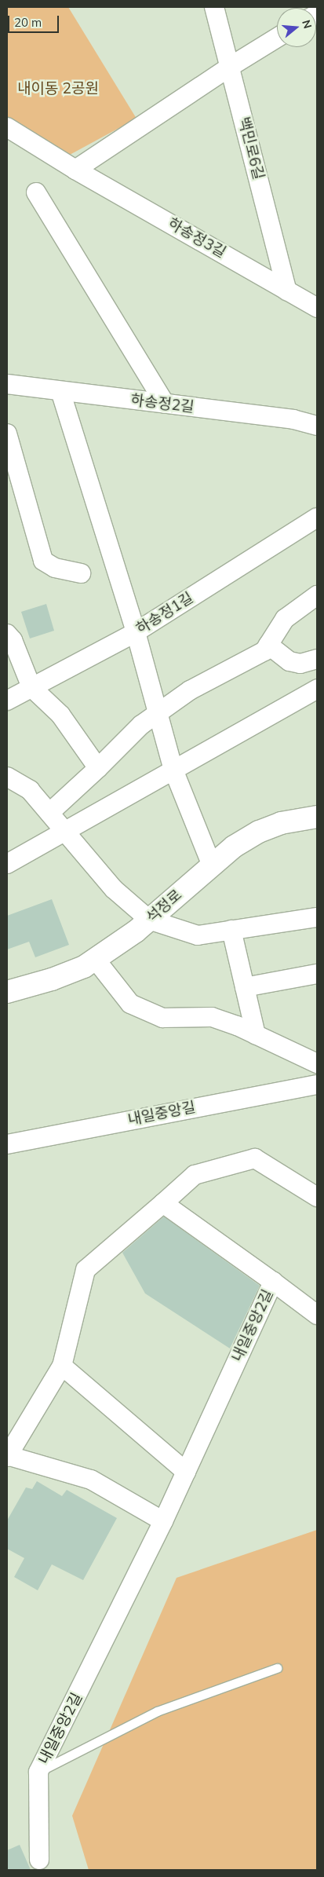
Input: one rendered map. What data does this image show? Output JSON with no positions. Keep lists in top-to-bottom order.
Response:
{
  "streets": {
    "street": [
      "백민로6길",
      "하송정3길",
      "하송정2길",
      "하송정1길",
      "석정로",
      "내일중앙길",
      "내일중앙2길"
    ]
  },
  "crossings": [
    ["백민로6길", "하송정3길"]
  ],
  "parks": ["내이동 2공원"],
  "scale_bar": "20 m",
  "north": "right"
}
